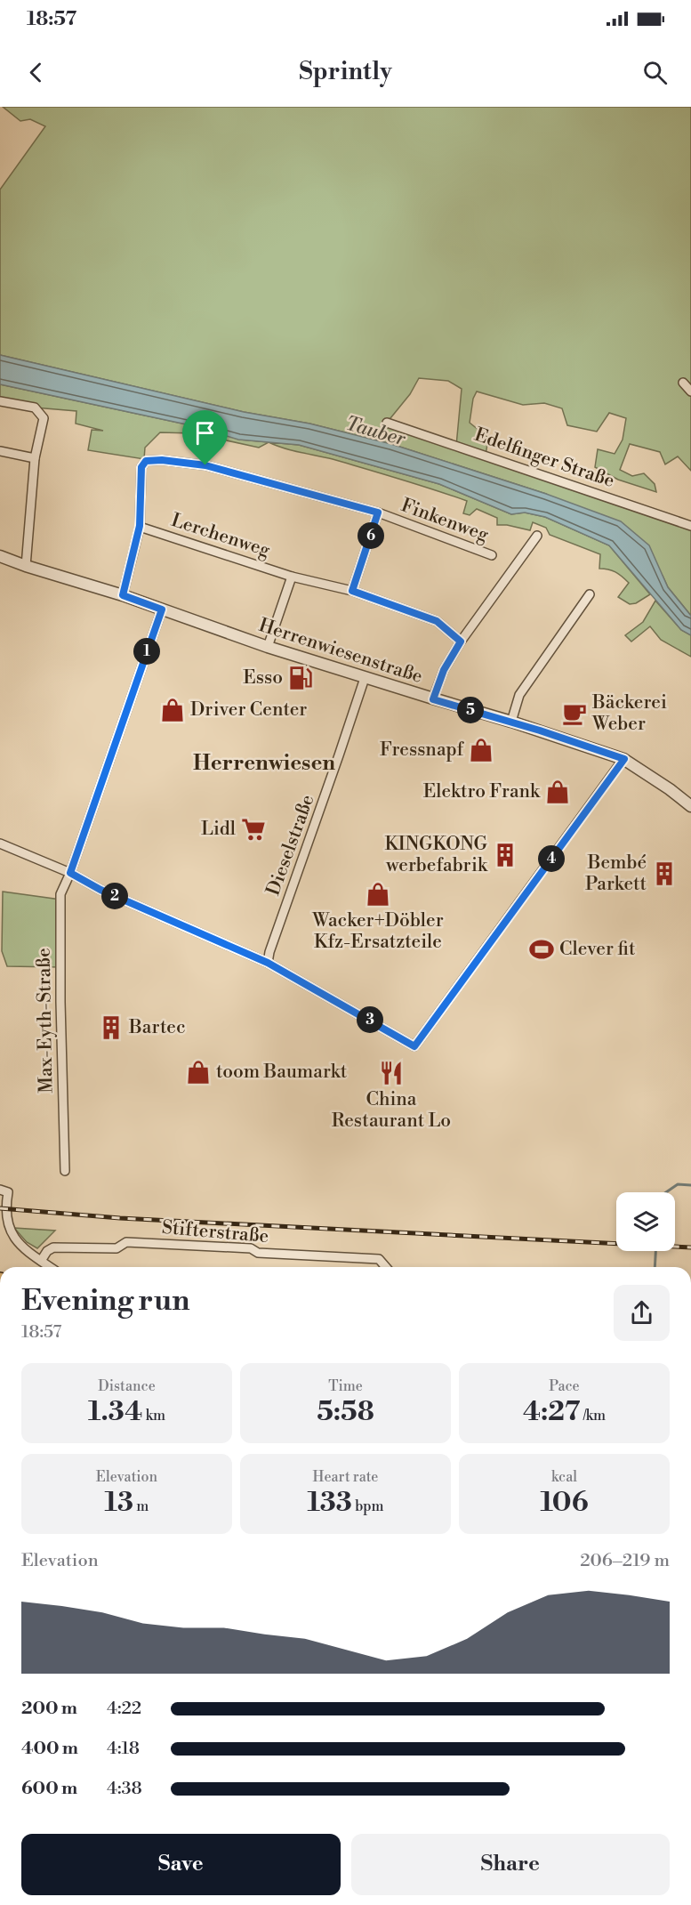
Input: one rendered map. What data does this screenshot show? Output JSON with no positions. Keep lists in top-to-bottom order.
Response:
{
  "streets": {
    "street": [
      "Edelfinger Straße",
      "Finkenweg",
      "Lerchenweg",
      "Herrenwiesenstraße",
      "Dieselstraße",
      "Max-Eyth-Straße",
      "Stifterstraße"
    ]
  },
  "crossings": [
    ["Finkenweg", "Lerchenweg"],
    ["Herrenwiesenstraße", "Dieselstraße"],
    ["Herrenwiesenstraße", "Max-Eyth-Straße"]
  ],
  "districts": ["Herrenwiesen"],
  "water": ["Tauber"],
  "places": {
    "fuel station": ["Esso"],
    "shop": [
      "Driver Center",
      "Fressnapf",
      "Elektro Frank",
      "Wacker+Döbler Kfz-Ersatzteile",
      "toom Baumarkt"
    ],
    "cafe": ["Bäckerei Weber"],
    "supermarket": ["Lidl"],
    "building": ["KINGKONG werbefabrik", "Bembé Parkett", "Bartec"],
    "sports": ["Clever fit"],
    "restaurant": ["China Restaurant Lo"]
  },
  "page": {
    "status": "18:57",
    "header": "Sprintly",
    "pins": [
      "6",
      "1",
      "5",
      "4",
      "2",
      "3"
    ],
    "heading": ["Evening run", "18:57"],
    "stats": [
      ["Distance", "1.34 km"],
      ["Time", "5:58"],
      ["Pace", "4:27 /km"],
      ["Elevation", "13 m"],
      ["Heart rate", "133 bpm"],
      ["kcal", "106"]
    ],
    "chart": ["Elevation", "206–219 m"],
    "list": [
      {
        "name": "200 m",
        "note": "4:22"
      },
      {
        "name": "400 m",
        "note": "4:18"
      },
      {
        "name": "600 m",
        "note": "4:38"
      }
    ],
    "buttons": ["Save", "Share"]
  }
}
